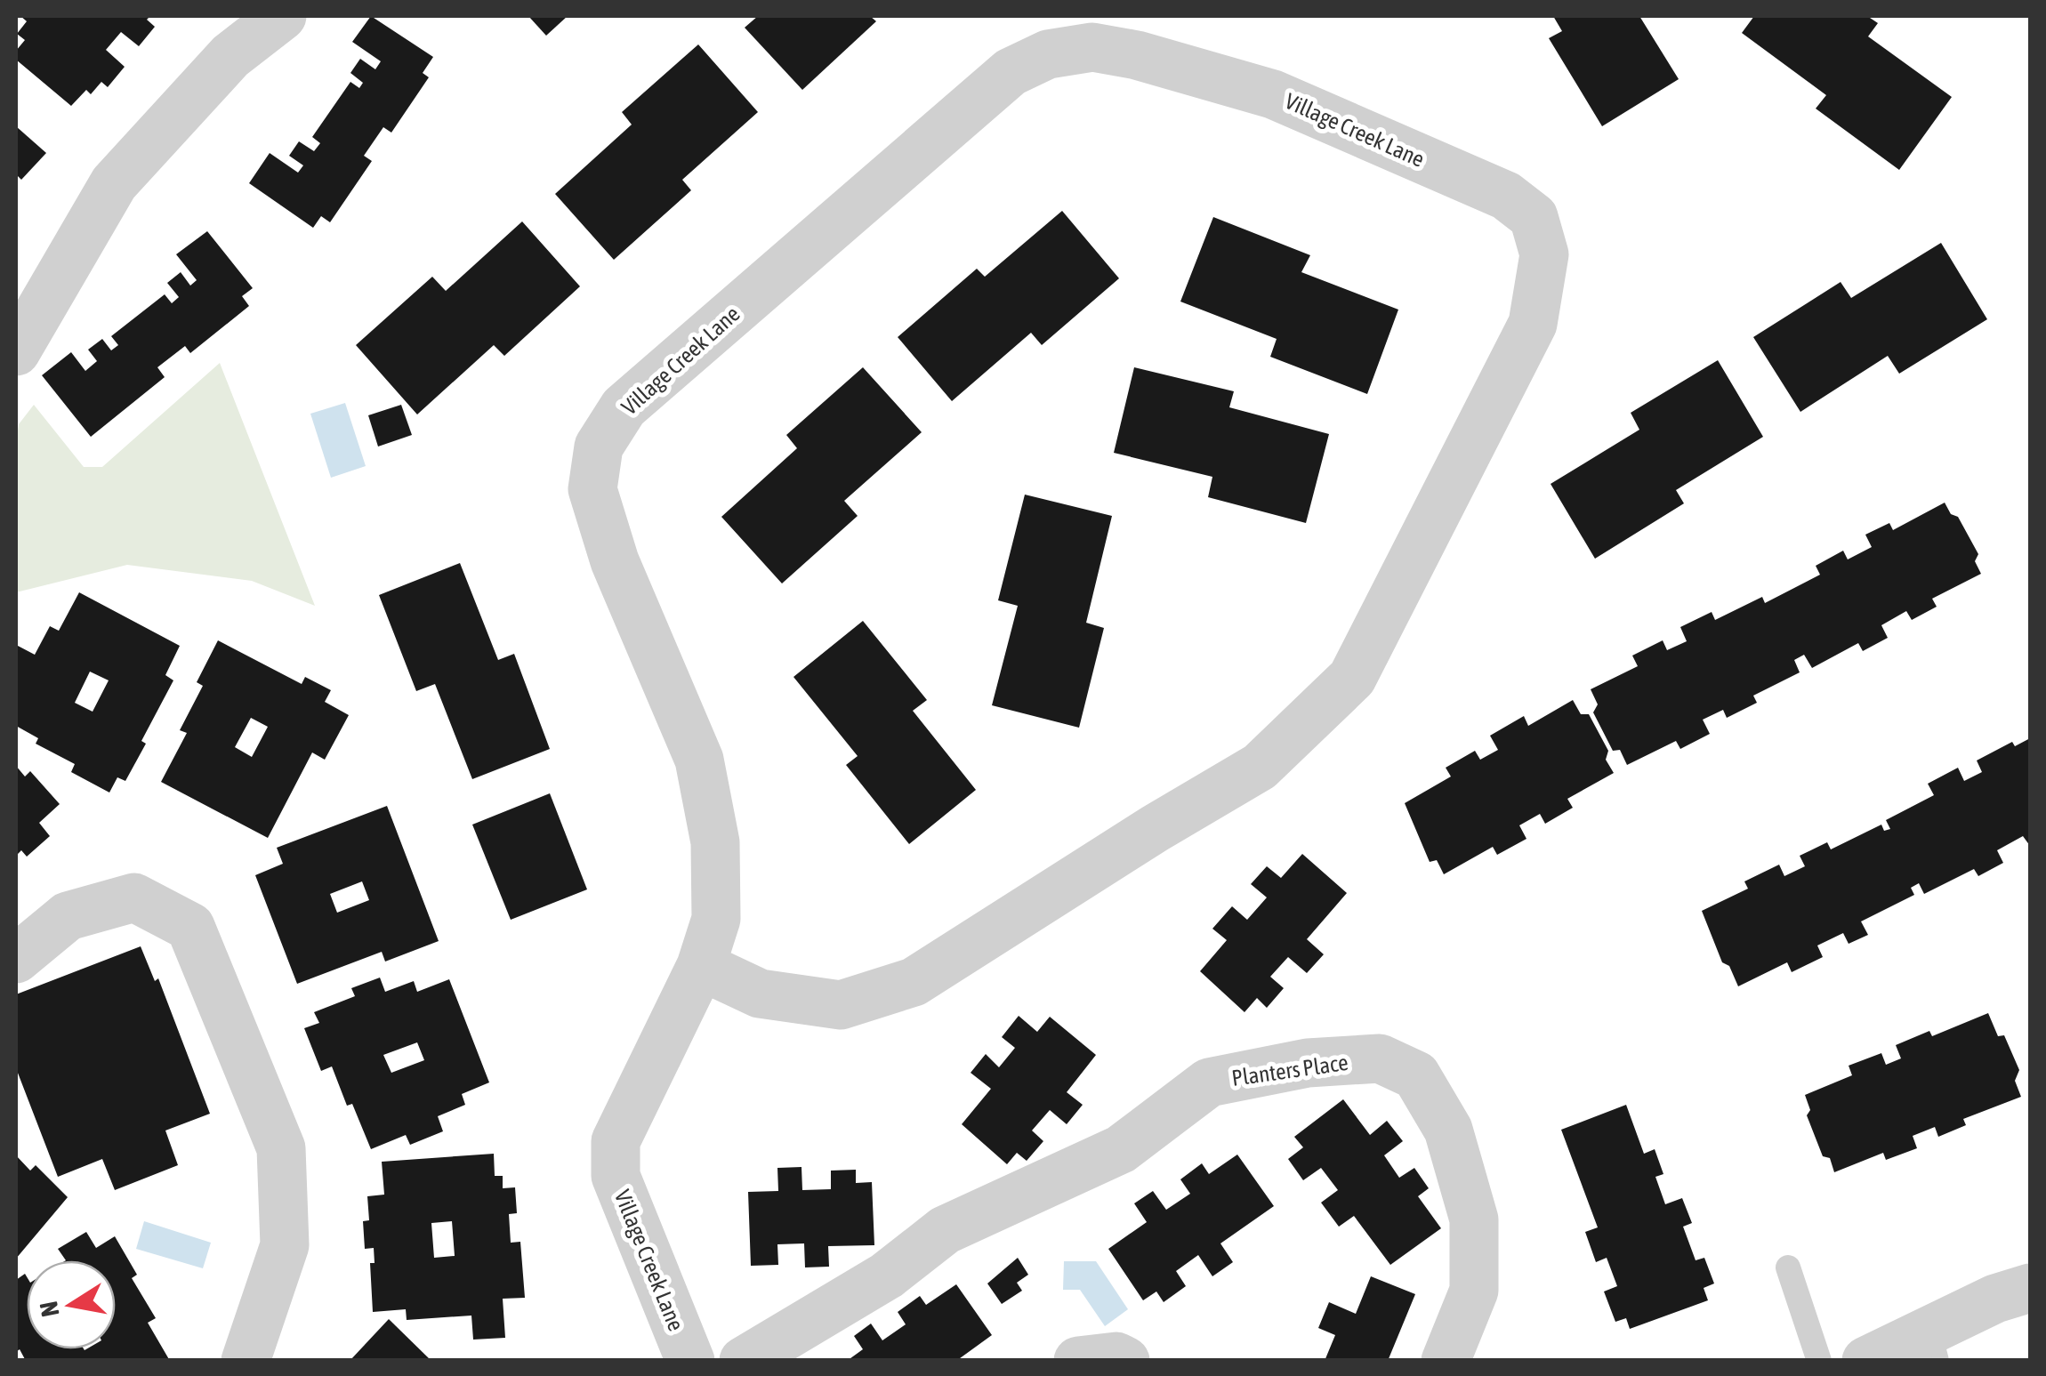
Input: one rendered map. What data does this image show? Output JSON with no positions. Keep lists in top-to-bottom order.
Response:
{
  "streets": {
    "street": ["Village Creek Lane", "Planters Place"]
  },
  "north": "left"
}
